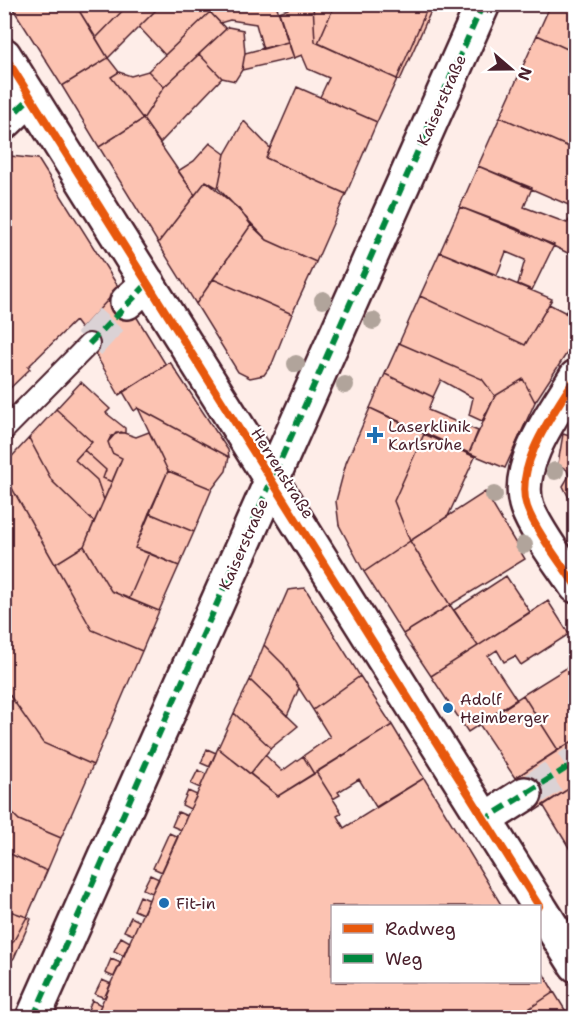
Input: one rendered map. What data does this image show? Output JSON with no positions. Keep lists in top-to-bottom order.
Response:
{
  "streets": {
    "street": ["Kaiserstraße", "Herrenstraße"]
  },
  "crossings": [
    ["Kaiserstraße", "Herrenstraße"]
  ],
  "places": {
    "health": ["Laserklinik Karlsruhe"],
    "other": ["Adolf Heimberger", "Fit-in"]
  },
  "legend": ["Radweg", "Weg"],
  "north": "right"
}
